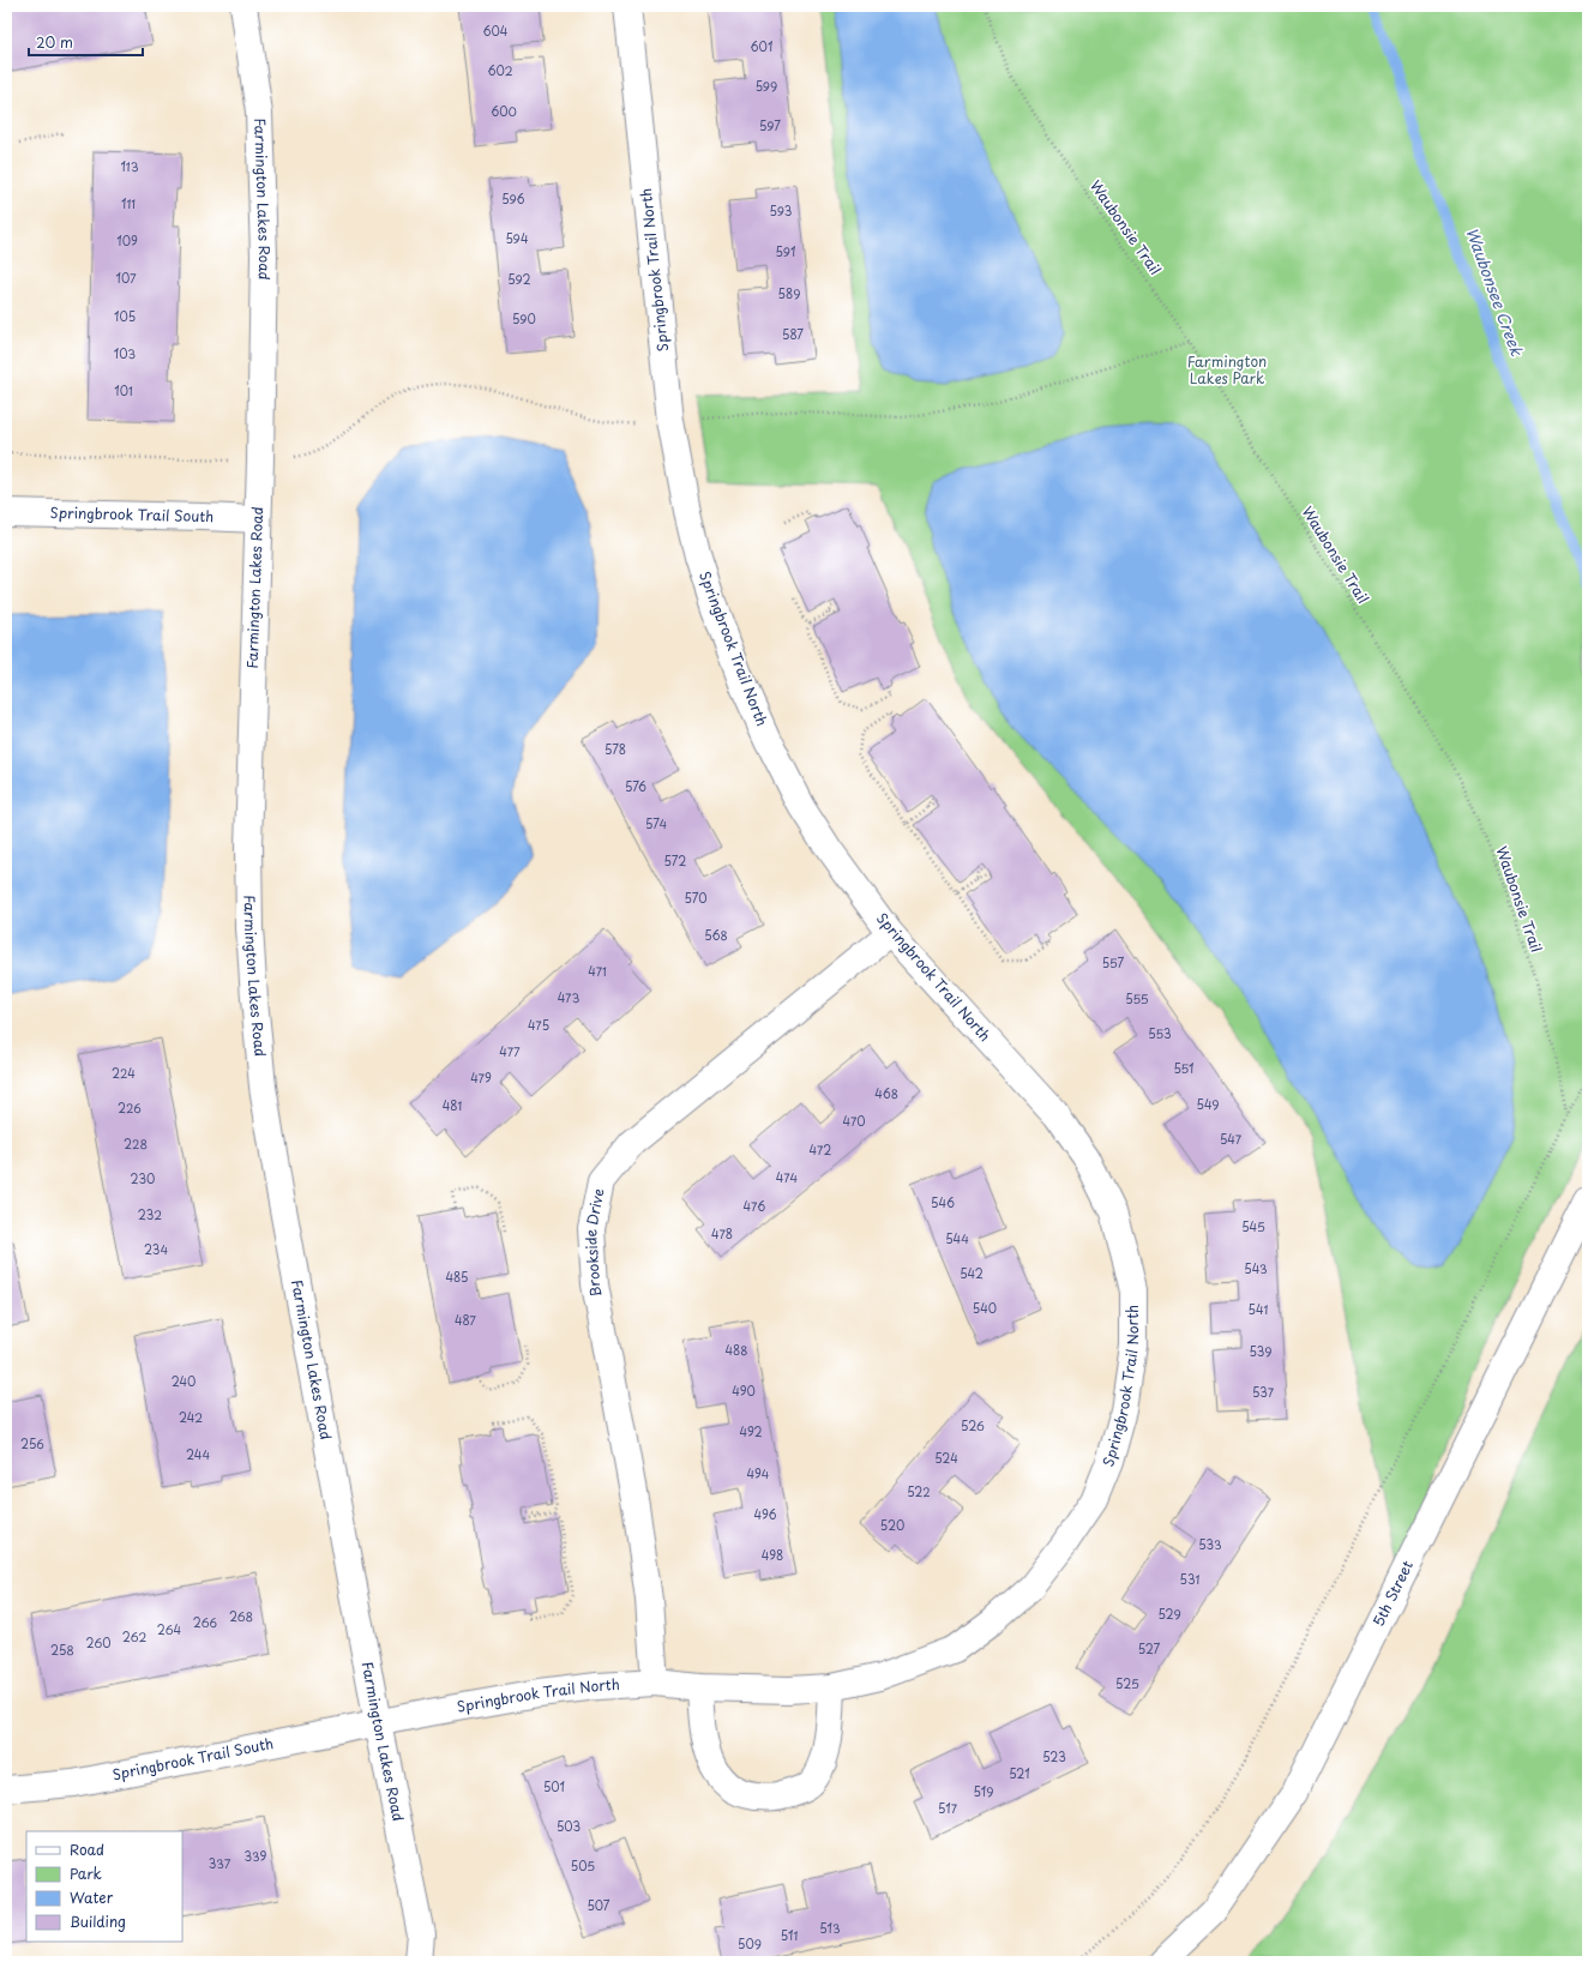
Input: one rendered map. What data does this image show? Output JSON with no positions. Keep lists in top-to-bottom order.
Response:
{
  "streets": {
    "street": [
      "Farmington Lakes Road",
      "Springbrook Trail North",
      "Springbrook Trail South",
      "Brookside Drive",
      "5th Street"
    ],
    "path": ["Waubonsie Trail"]
  },
  "crossings": [
    ["Farmington Lakes Road", "Springbrook Trail North"],
    ["Farmington Lakes Road", "Springbrook Trail South"],
    ["Springbrook Trail North", "Springbrook Trail South"],
    ["Springbrook Trail North", "Brookside Drive"]
  ],
  "water": ["Waubonsee Creek"],
  "parks": ["Farmington Lakes Park"],
  "house_numbers": [
    "604",
    "601",
    "602",
    "599",
    "600",
    "597",
    "113",
    "596",
    "111",
    "593",
    "594",
    "109",
    "591",
    "107",
    "592",
    "589",
    "105",
    "590",
    "587",
    "103",
    "101",
    "578",
    "576",
    "574",
    "572",
    "570",
    "568",
    "557",
    "471",
    "473",
    "555",
    "475",
    "553",
    "477",
    "551",
    "224",
    "479",
    "468",
    "549",
    "481",
    "226",
    "470",
    "547",
    "228",
    "472",
    "474",
    "230",
    "546",
    "476",
    "232",
    "545",
    "478",
    "544",
    "234",
    "543",
    "542",
    "485",
    "540",
    "541",
    "487",
    "488",
    "539",
    "240",
    "490",
    "537",
    "242",
    "526",
    "492",
    "256",
    "244",
    "524",
    "494",
    "522",
    "496",
    "520",
    "533",
    "498",
    "531",
    "529",
    "268",
    "266",
    "264",
    "262",
    "260",
    "527",
    "258",
    "525",
    "523",
    "521",
    "501",
    "519",
    "517",
    "503",
    "339",
    "337",
    "505",
    "507",
    "513",
    "511",
    "509"
  ],
  "legend": [
    "Road",
    "Park",
    "Water",
    "Building"
  ],
  "scale_bar": "20 m"
}
